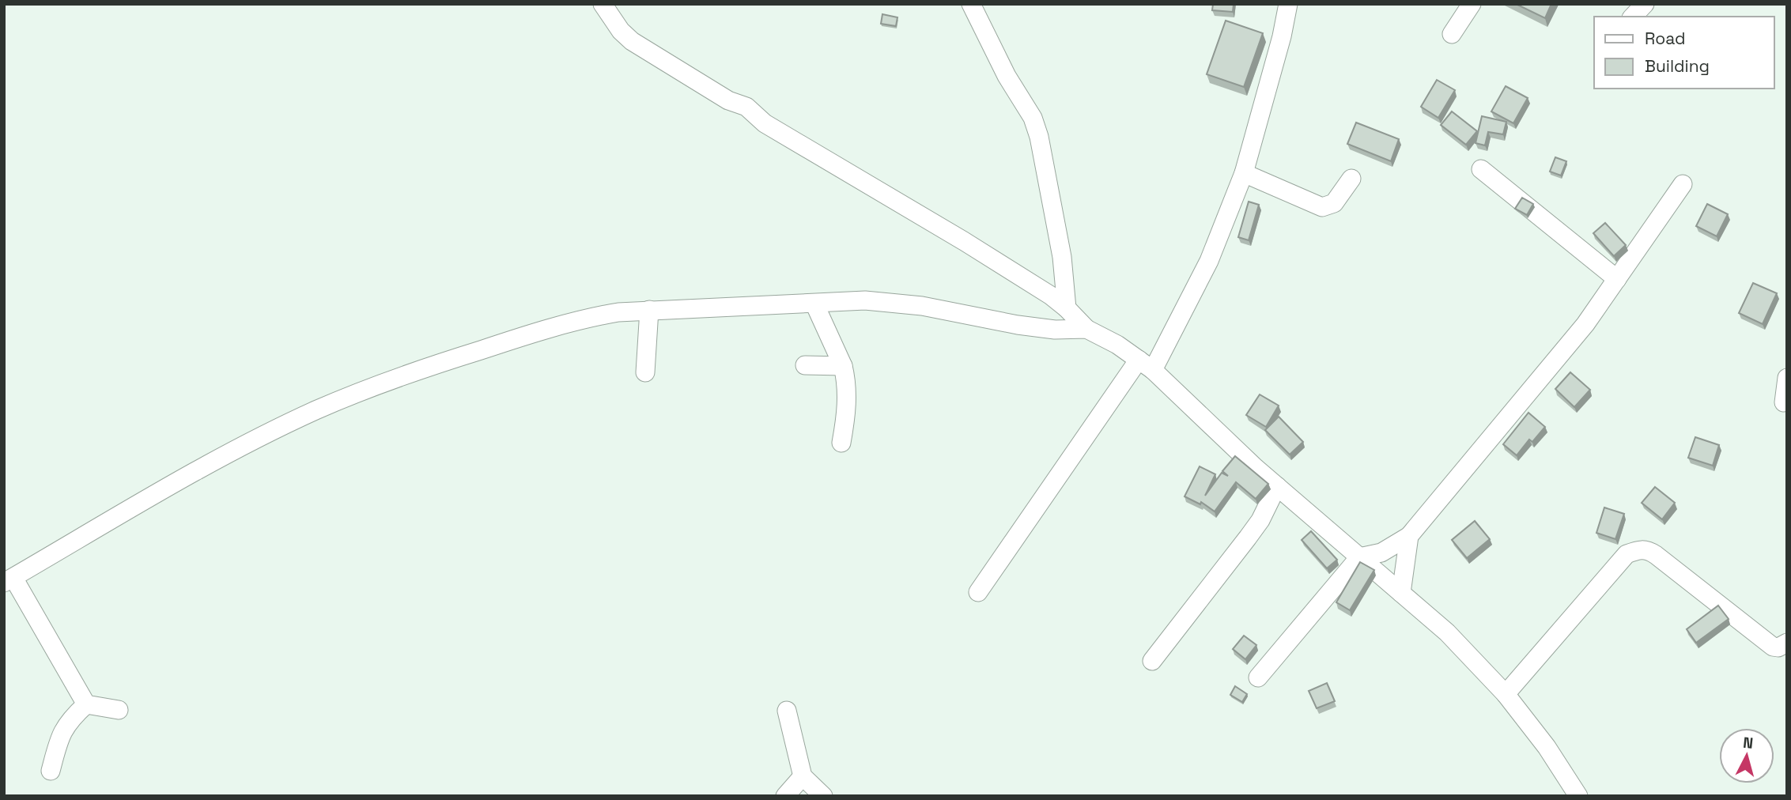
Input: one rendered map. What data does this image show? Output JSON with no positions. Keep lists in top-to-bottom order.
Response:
{
  "legend": ["Road", "Building"],
  "north": "top"
}
